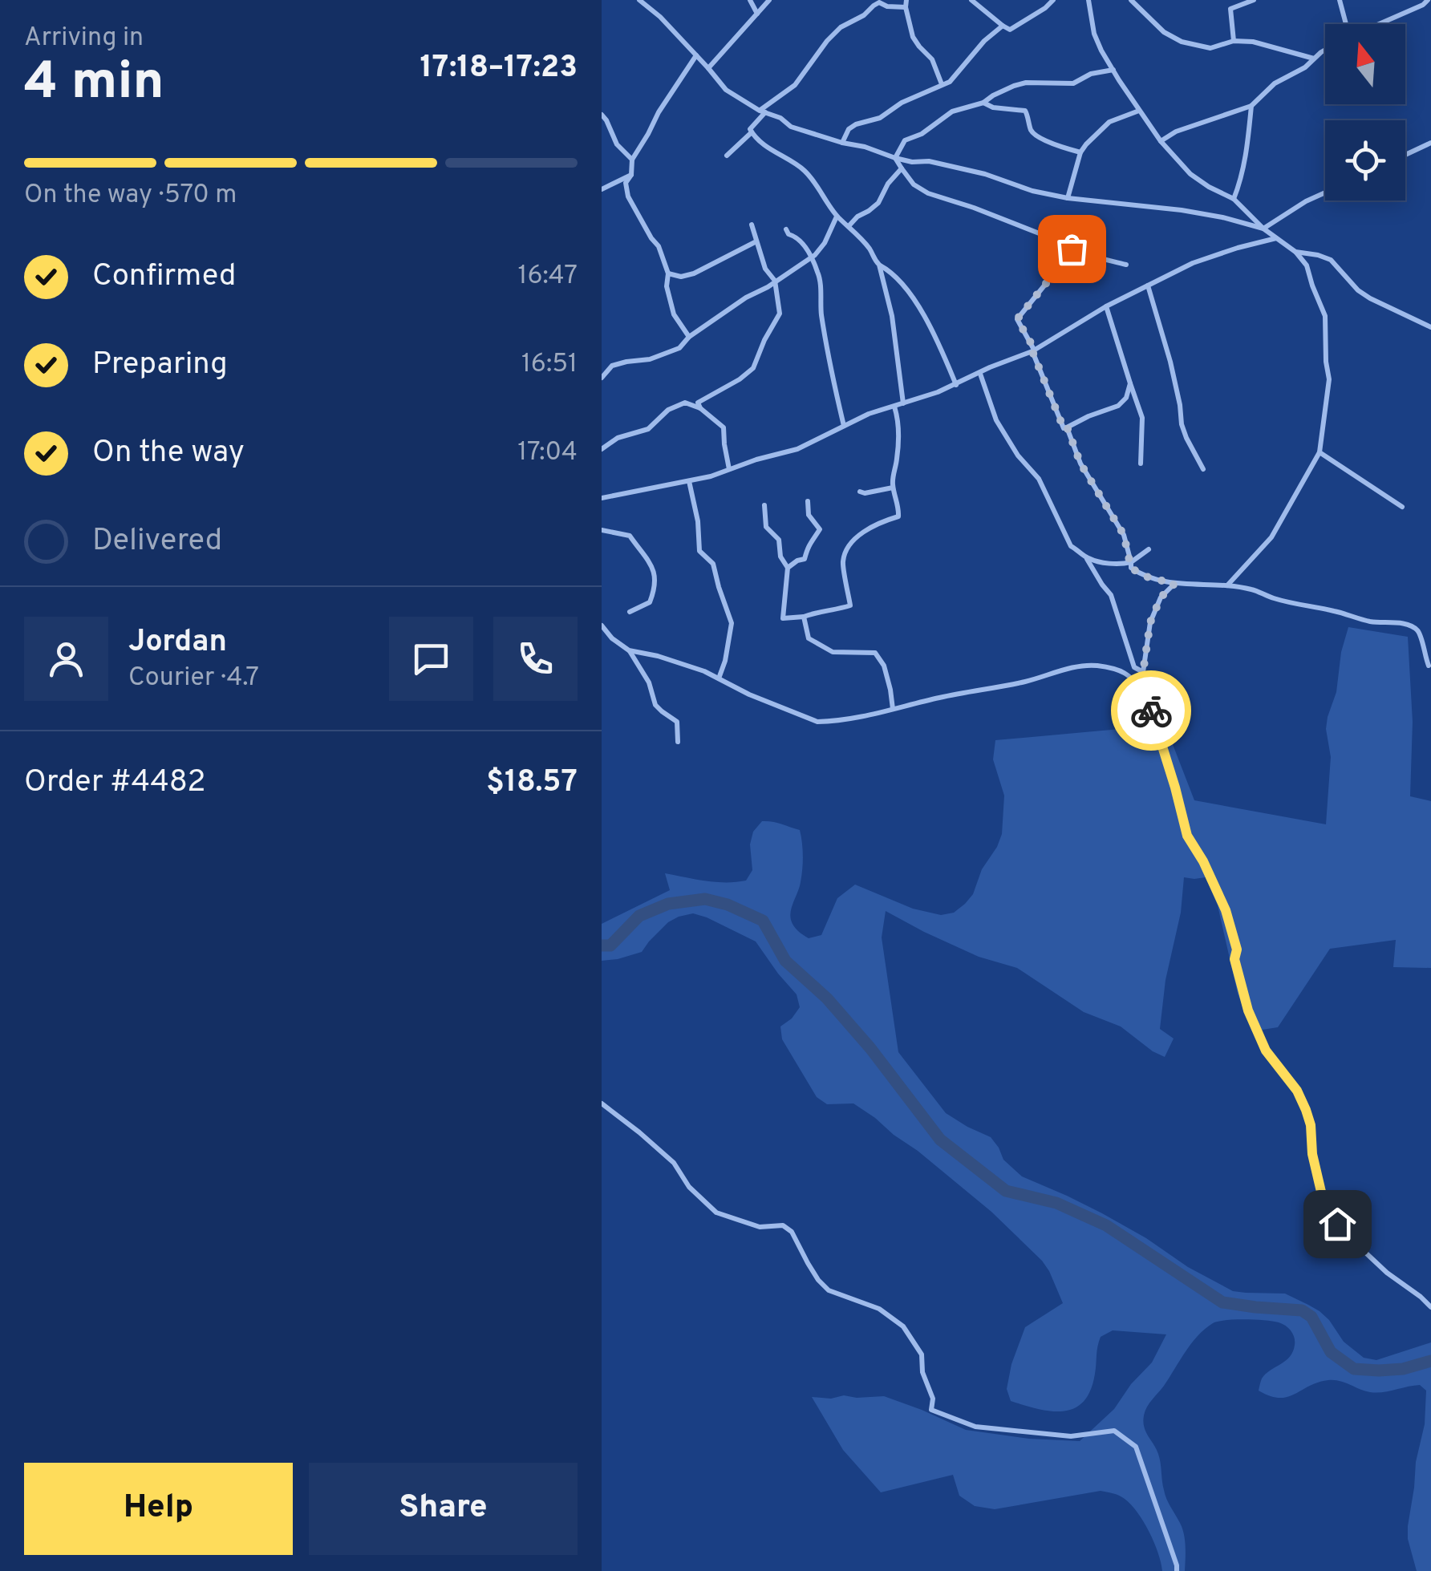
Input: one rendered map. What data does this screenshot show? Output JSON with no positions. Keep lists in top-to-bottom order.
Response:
{
  "north": "top",
  "page": {
    "heading": ["4 min", "Arriving in", "17:18–17:23"],
    "panel": [
      "Jordan",
      "Courier · 4.7",
      "Order #4482",
      "$18.57"
    ],
    "bar": "On the way · 570 m",
    "list": [
      ["Confirmed", "16:47"],
      ["Preparing", "16:51"],
      ["On the way", "17:04"],
      "Delivered"
    ],
    "buttons": ["Help", "Share"]
  }
}
